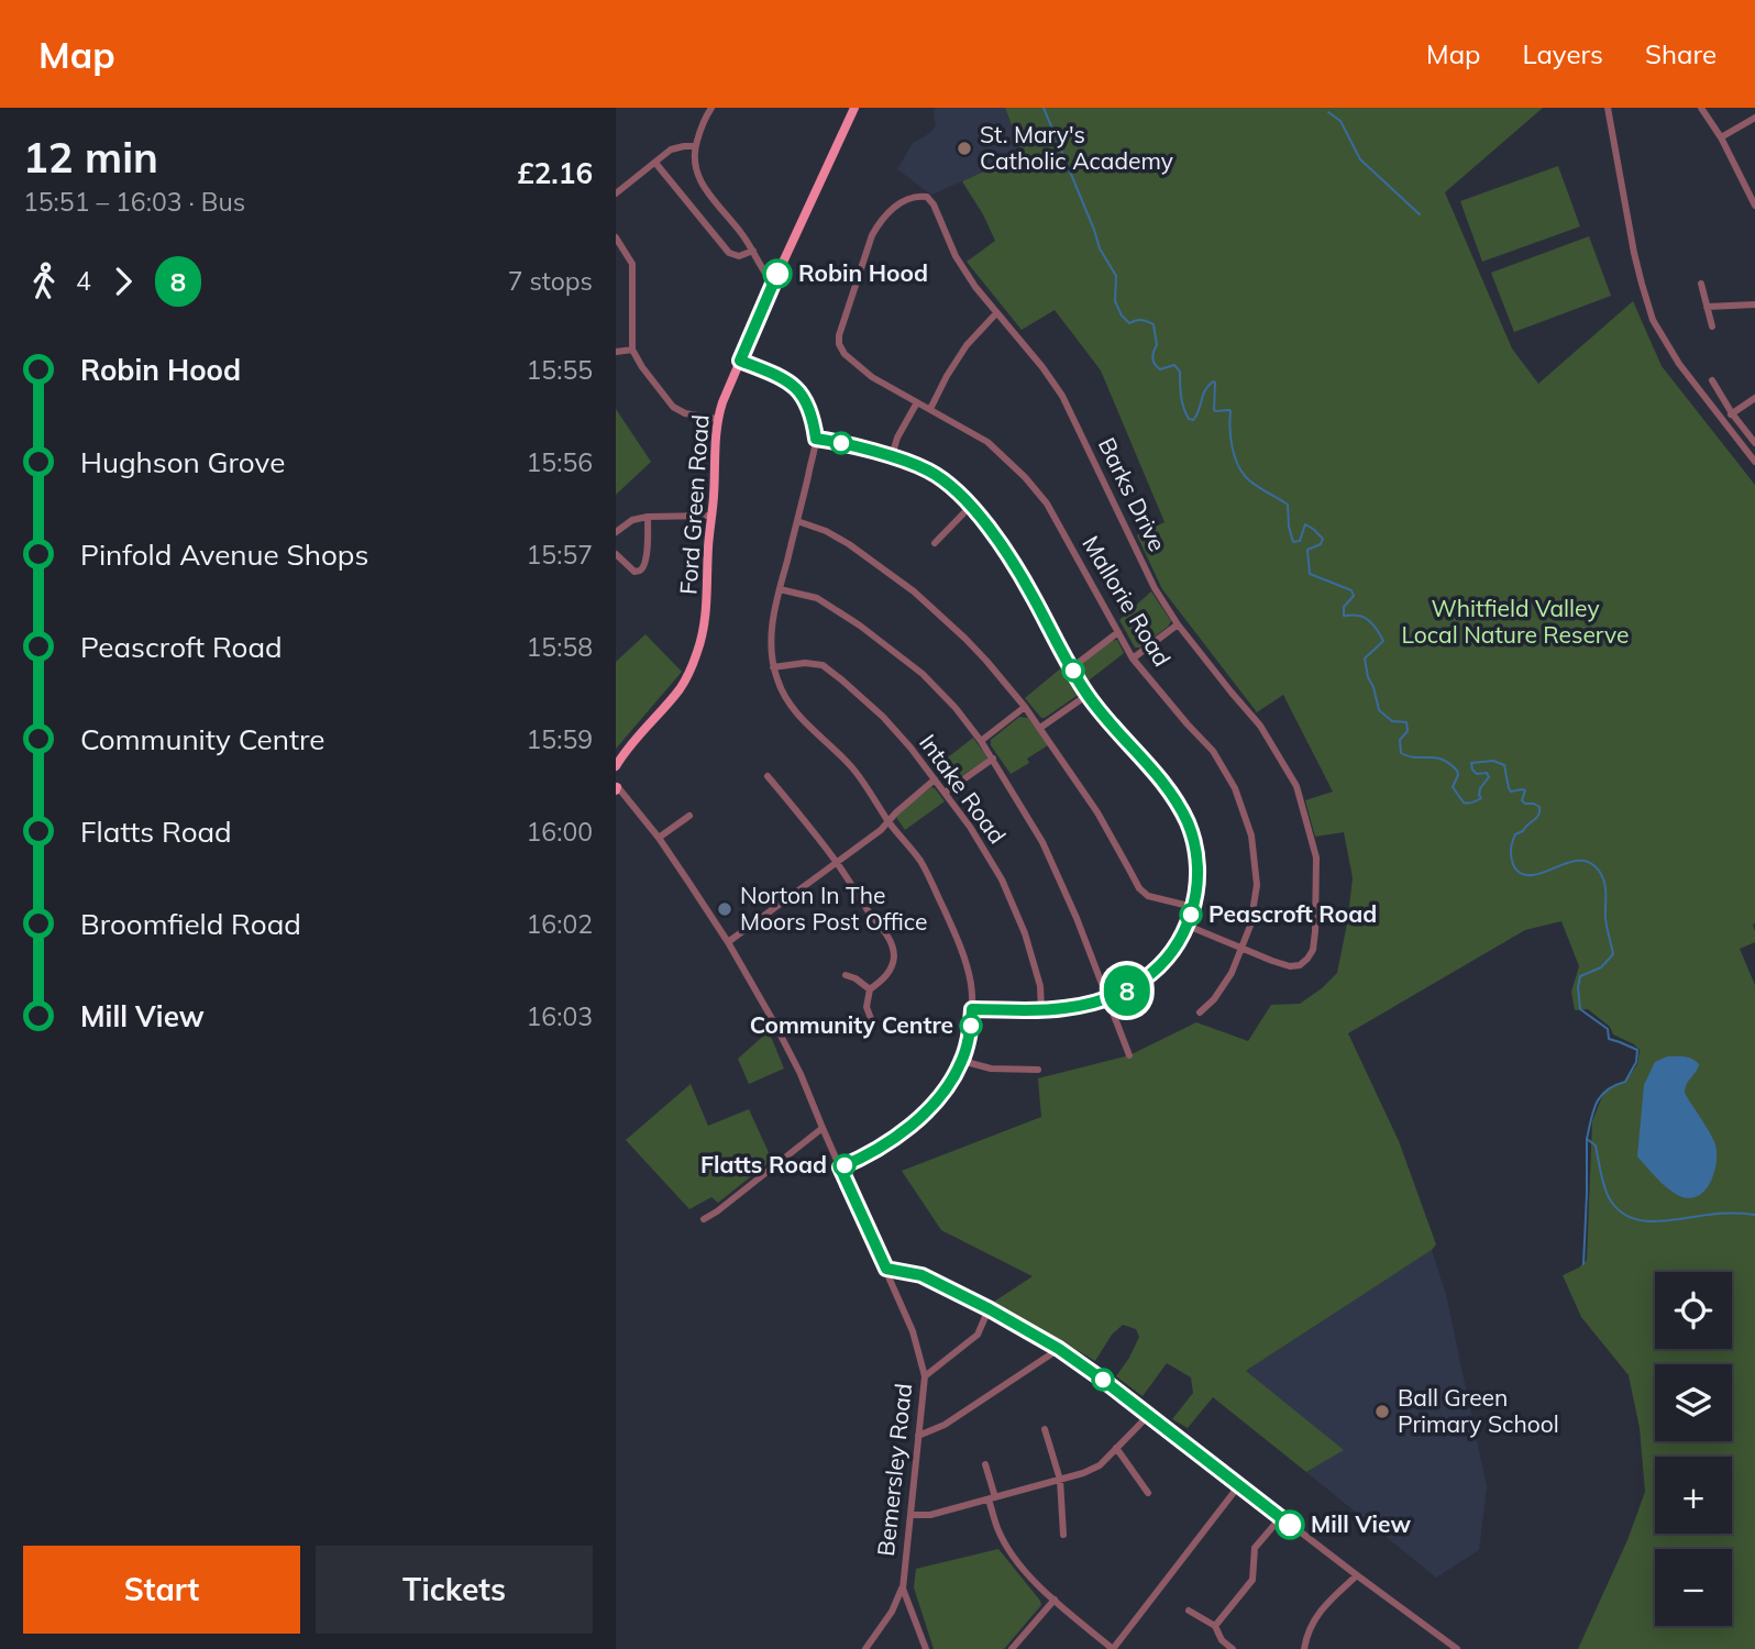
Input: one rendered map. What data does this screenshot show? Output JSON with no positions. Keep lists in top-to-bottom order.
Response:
{
  "streets": {
    "main road": ["Ford Green Road"],
    "street": [
      "Barks Drive",
      "Mallorie Road",
      "Intake Road",
      "Bemersley Road"
    ]
  },
  "crossings": [
    ["Barks Drive", "Mallorie Road"]
  ],
  "parks": ["Whitfield Valley Local Nature Reserve"],
  "places": [
    "St. Mary's Catholic Academy",
    "Robin Hood",
    "Norton In The Moors Post Office",
    "Peascroft Road",
    "Community Centre",
    "Flatts Road",
    "Ball Green Primary School",
    "Mill View"
  ],
  "lines": ["bus line 8"],
  "page": {
    "header": "Map",
    "nav": ["Map", "Layers", "Share"],
    "heading": ["12 min", "15:51 – 16:03 · Bus", "£2.16"],
    "on_map": "8",
    "legs": ["4", "8", "7 stops"],
    "list": [
      {
        "name": "Robin Hood",
        "value": "15:55"
      },
      {
        "name": "Hughson Grove",
        "value": "15:56"
      },
      {
        "name": "Pinfold Avenue Shops",
        "value": "15:57"
      },
      {
        "name": "Peascroft Road",
        "value": "15:58"
      },
      {
        "name": "Community Centre",
        "value": "15:59"
      },
      {
        "name": "Flatts Road",
        "value": "16:00"
      },
      {
        "name": "Broomfield Road",
        "value": "16:02"
      },
      {
        "name": "Mill View",
        "value": "16:03"
      }
    ],
    "map_buttons": ["+", "−"],
    "buttons": ["Start", "Tickets"]
  }
}
